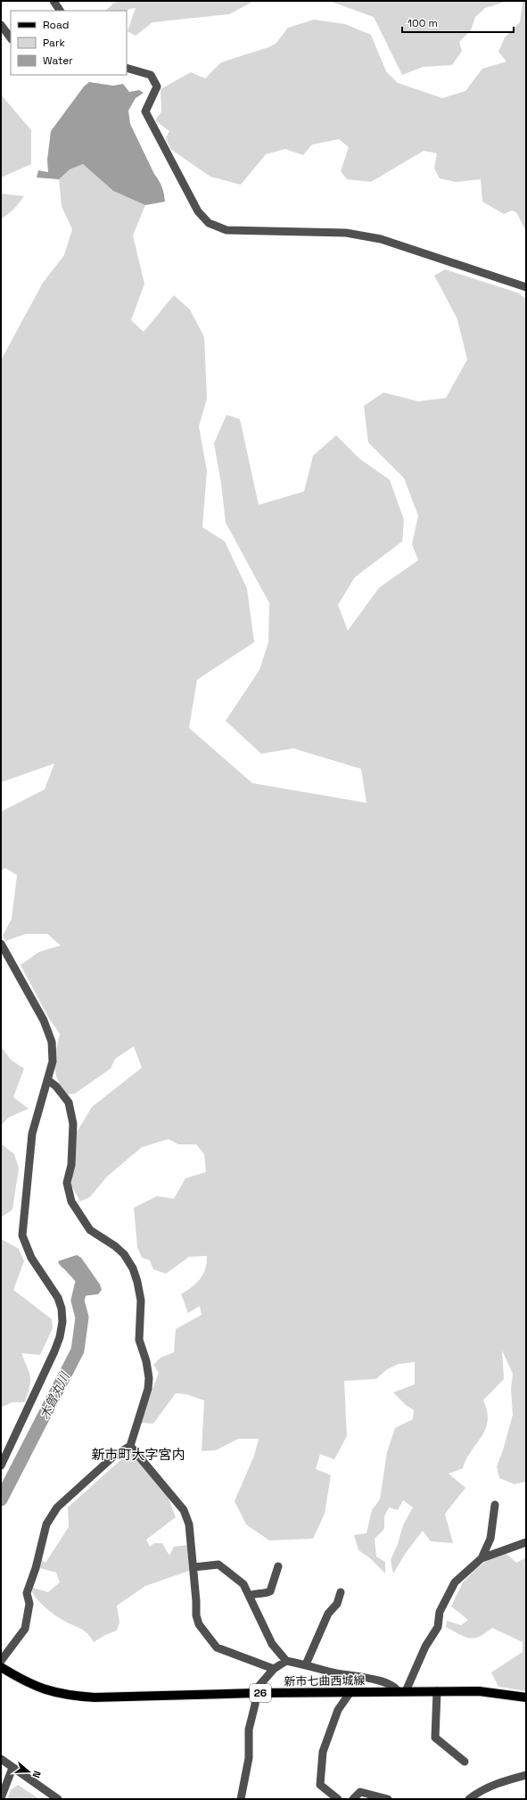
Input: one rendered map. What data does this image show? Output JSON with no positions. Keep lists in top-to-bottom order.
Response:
{
  "streets": {
    "main road": ["新市七曲西城線", "26"]
  },
  "districts": ["新市町大字宮内"],
  "water": ["木曽丸川"],
  "legend": ["Road", "Park", "Water"],
  "scale_bar": "100 m",
  "north": "right"
}
